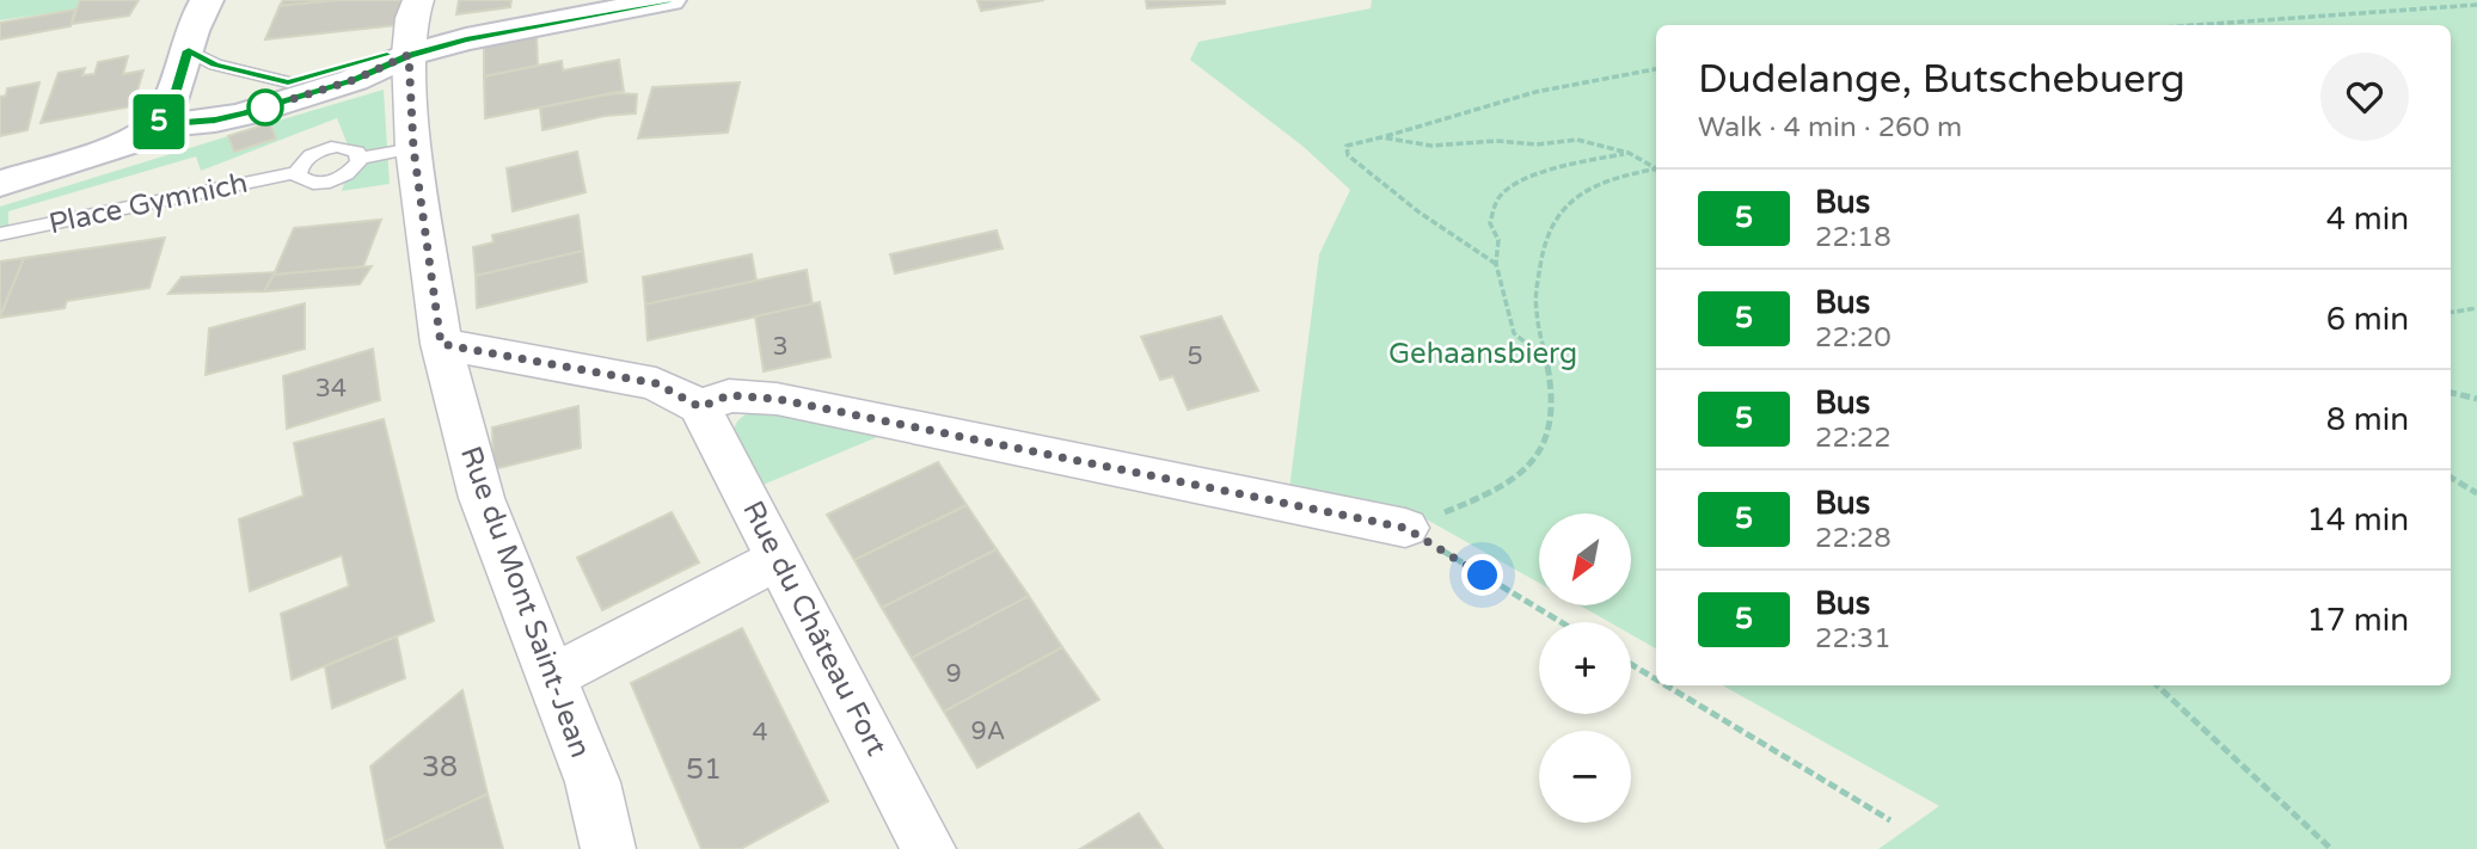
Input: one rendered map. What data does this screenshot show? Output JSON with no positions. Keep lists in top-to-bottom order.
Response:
{
  "streets": {
    "main road": ["Place Gymnich"],
    "street": ["Rue du Mont Saint-Jean", "Rue du Château Fort"]
  },
  "crossings": [
    ["Place Gymnich", "Rue du Mont Saint-Jean"]
  ],
  "parks": ["Gehaansbierg"],
  "lines": ["bus line 5"],
  "house_numbers": [
    "3",
    "5",
    "34",
    "9",
    "9A",
    "4",
    "38",
    "51"
  ],
  "north": "bottom left",
  "page": {
    "on_map": "5",
    "heading": ["Dudelange, Butschebuerg", "Walk · 4 min · 260 m"],
    "list": [
      {
        "mark": "5",
        "name": "Bus",
        "note": "22:18",
        "value": "4 min"
      },
      {
        "mark": "5",
        "name": "Bus",
        "note": "22:20",
        "value": "6 min"
      },
      {
        "mark": "5",
        "name": "Bus",
        "note": "22:22",
        "value": "8 min"
      },
      {
        "mark": "5",
        "name": "Bus",
        "note": "22:28",
        "value": "14 min"
      },
      {
        "mark": "5",
        "name": "Bus",
        "note": "22:31",
        "value": "17 min"
      }
    ],
    "map_buttons": ["+", "−"]
  }
}
